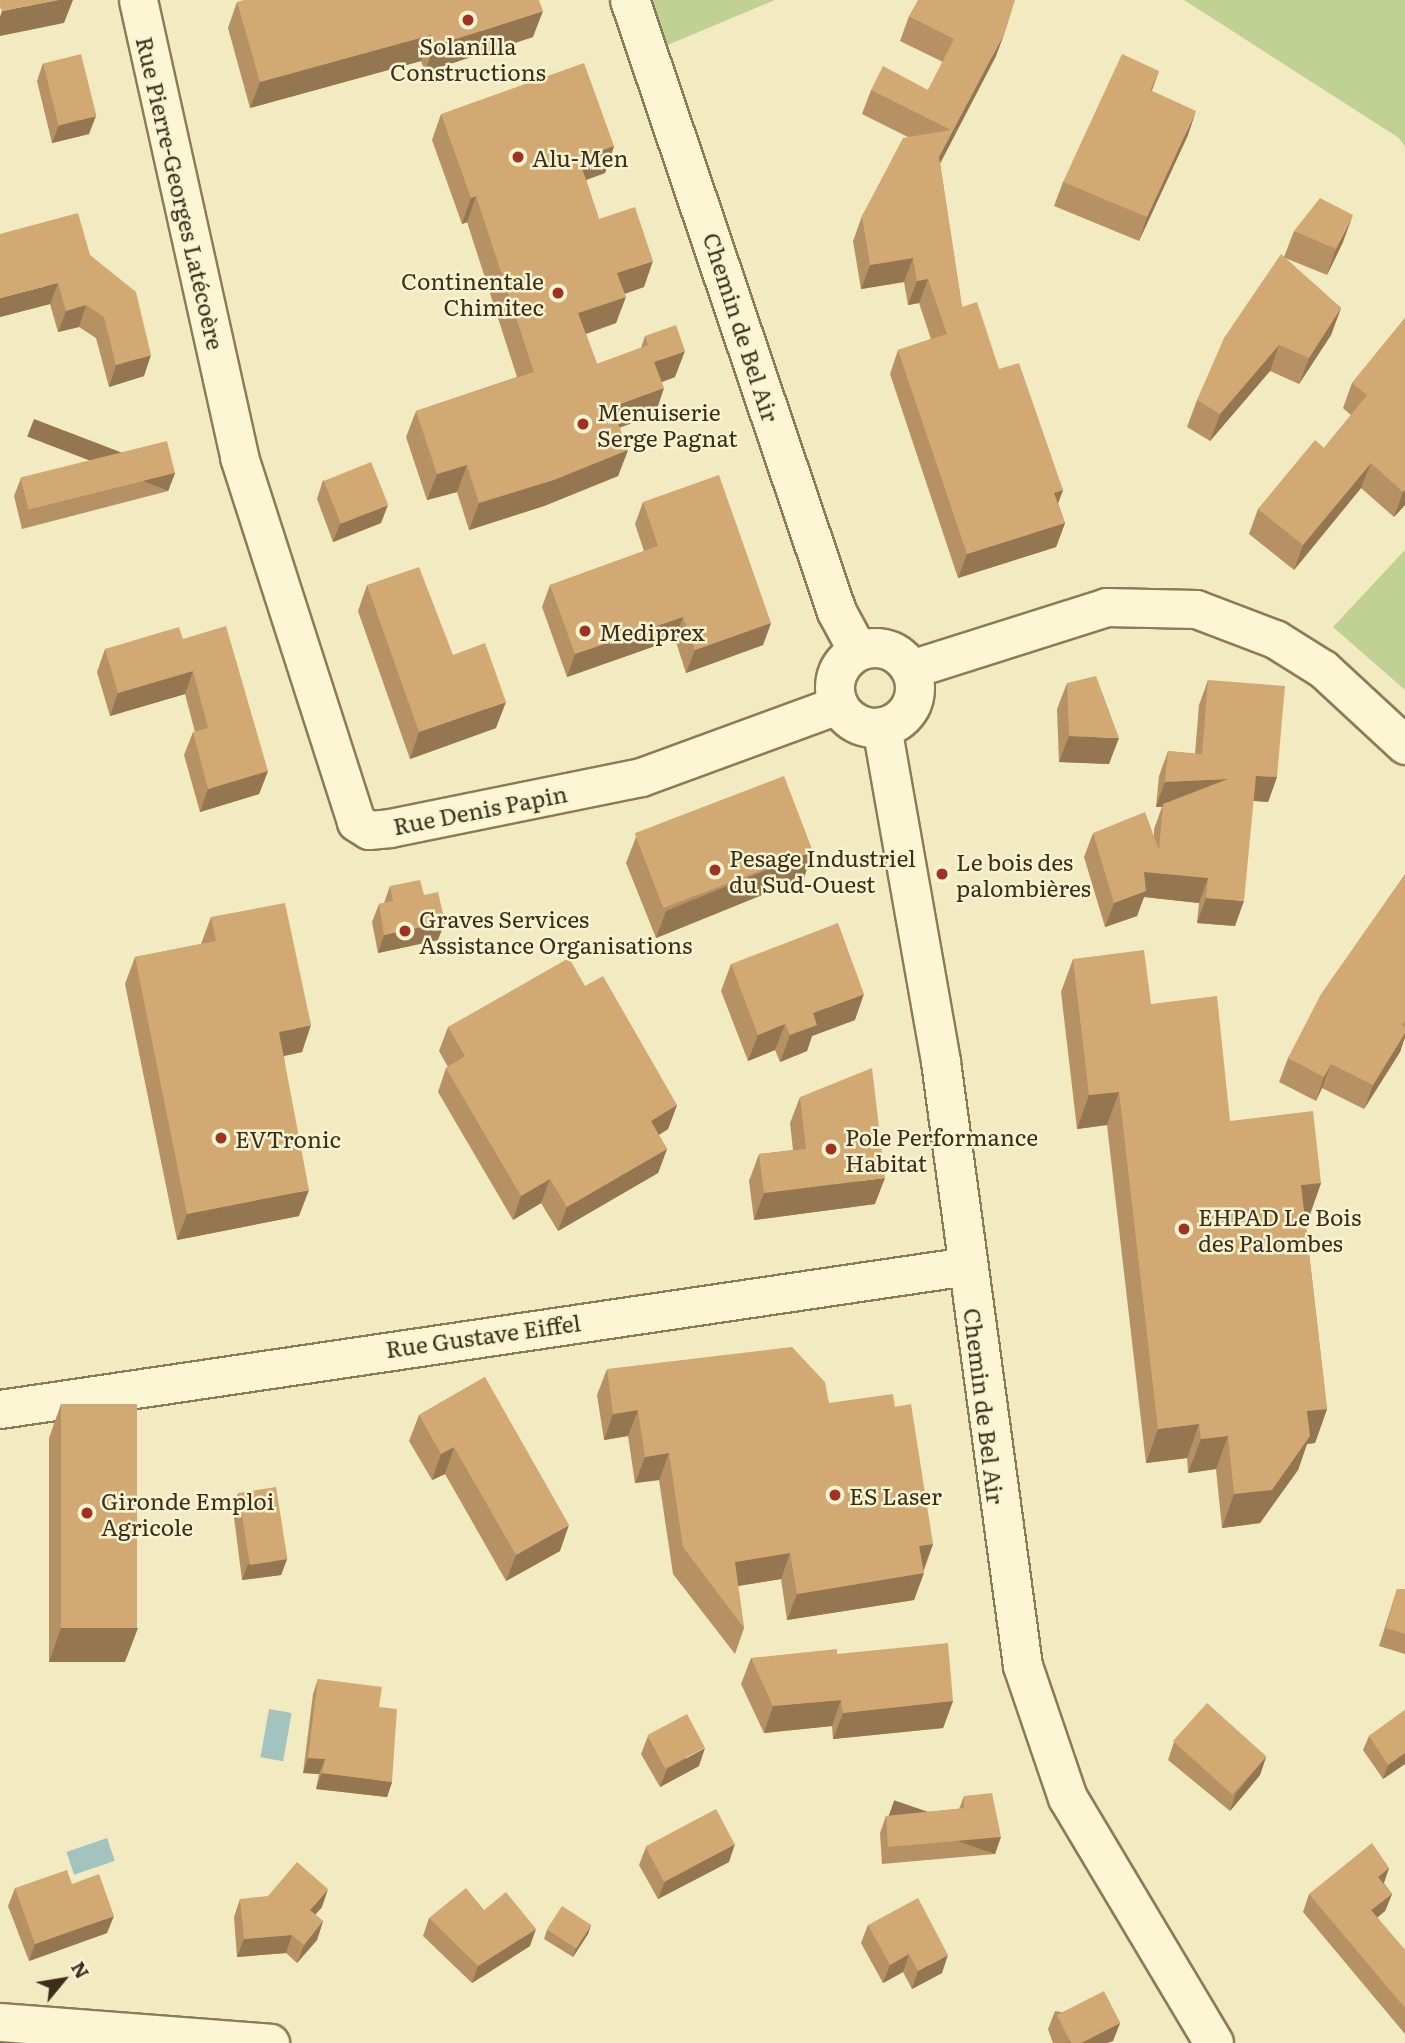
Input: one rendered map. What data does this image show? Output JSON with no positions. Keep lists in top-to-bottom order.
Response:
{
  "streets": {
    "street": [
      "Rue Pierre-Georges Latécoère",
      "Chemin de Bel Air",
      "Rue Denis Papin",
      "Rue Gustave Eiffel"
    ]
  },
  "crossings": [
    ["Rue Pierre-Georges Latécoère", "Rue Denis Papin"],
    ["Chemin de Bel Air", "Rue Denis Papin"],
    ["Chemin de Bel Air", "Rue Gustave Eiffel"]
  ],
  "places": [
    "Solanilla Constructions",
    "Alu-Men",
    "Continentale Chimitec",
    "Menuiserie Serge Pagnat",
    "Mediprex",
    "Pesage Industriel du Sud-Ouest",
    "Le bois des palombières",
    "Graves Services Assistance Organisations",
    "EVTronic",
    "Pole Performance Habitat",
    "EHPAD Le Bois des Palombes",
    "ES Laser",
    "Gironde Emploi Agricole"
  ],
  "north": "top right"
}
